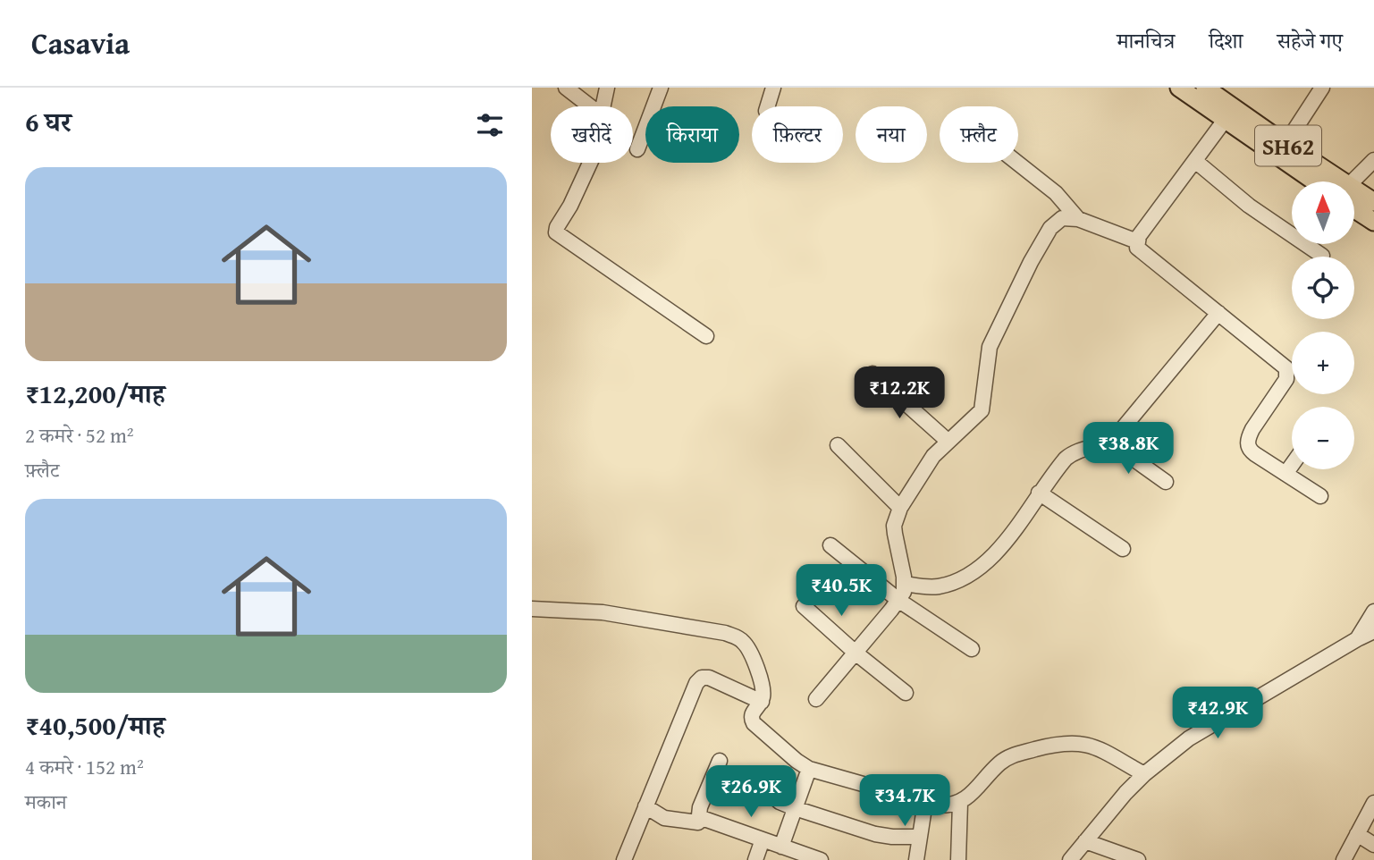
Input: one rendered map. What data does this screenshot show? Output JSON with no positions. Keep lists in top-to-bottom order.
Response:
{
  "streets": {
    "main road": ["SH62"]
  },
  "north": "top",
  "page": {
    "header": "Casavia",
    "nav": ["मानचित्र", "दिशा", "सहेजे गए"],
    "heading": "6 घर",
    "chip": [
      "खरीदें",
      "किराया",
      "फ़िल्टर",
      "नया",
      "फ़्लैट"
    ],
    "list": [
      {
        "name": "₹12,200/माह",
        "note": "2 कमरे · 52 m² · फ़्लैट"
      },
      {
        "name": "₹40,500/माह",
        "note": "4 कमरे · 152 m² · मकान"
      }
    ],
    "map_buttons": ["+", "−"],
    "price": [
      "₹12.2K",
      "₹38.8K",
      "₹40.5K",
      "₹42.9K",
      "₹26.9K",
      "₹34.7K"
    ]
  }
}
